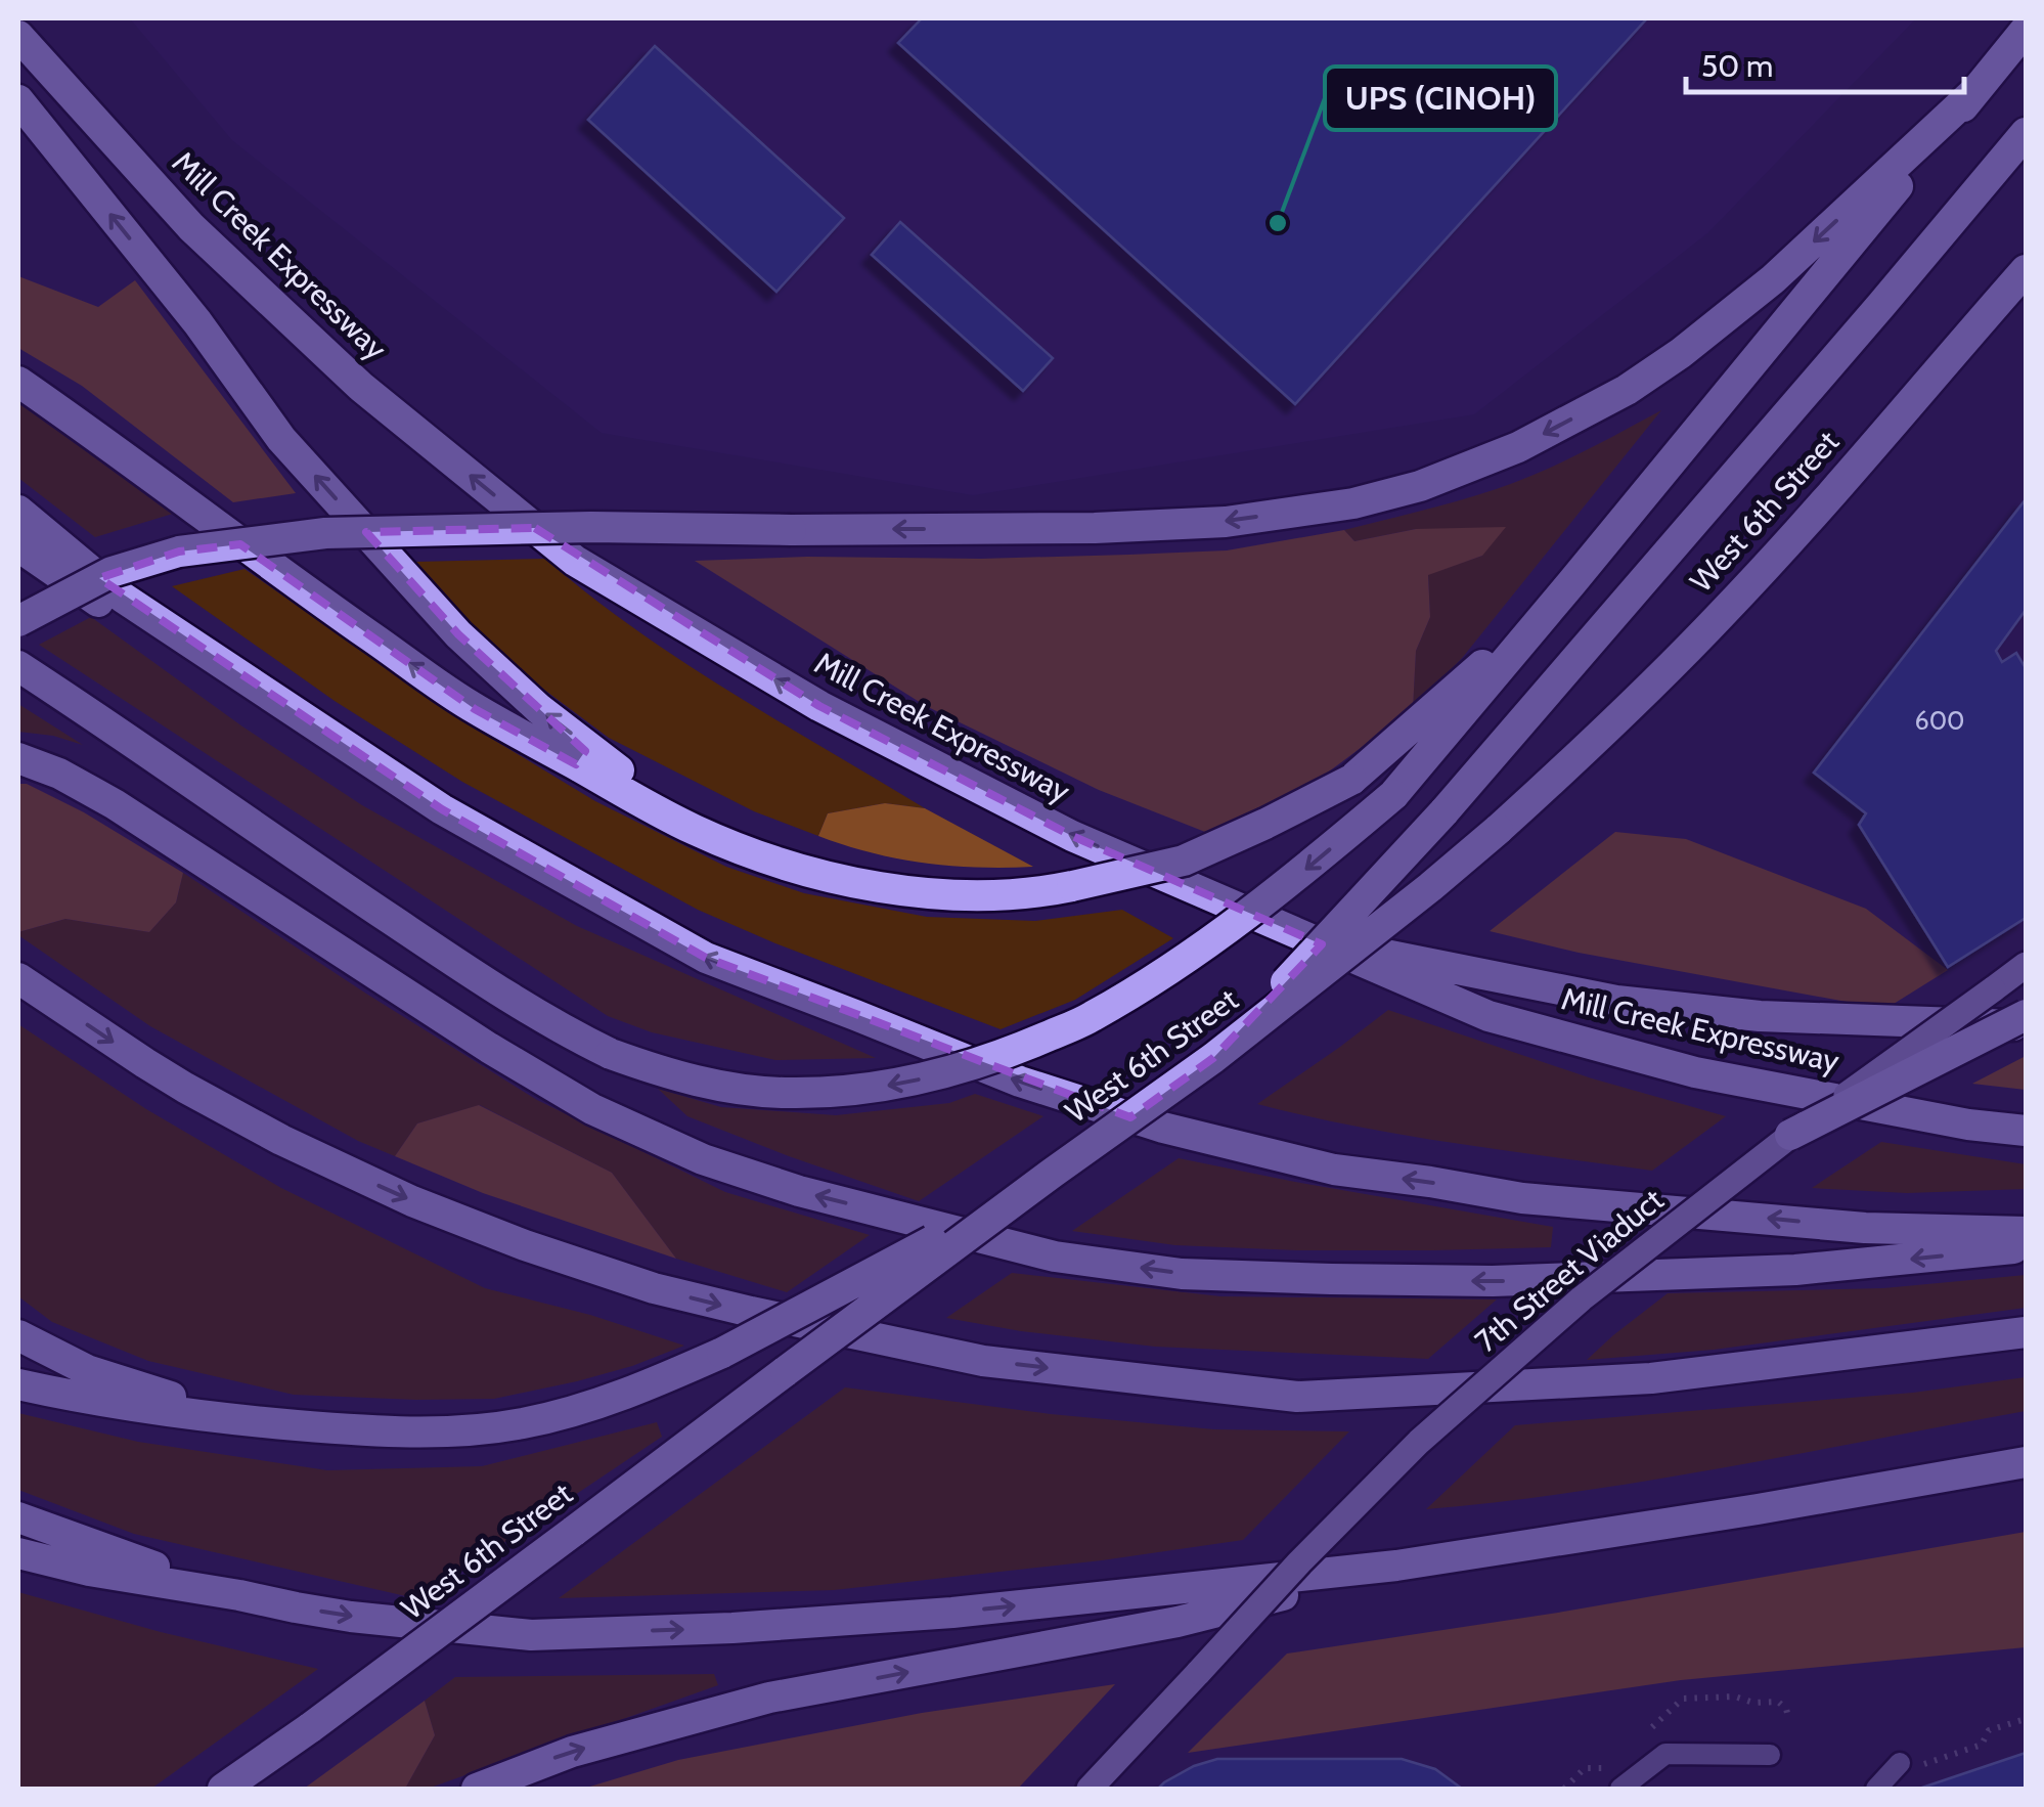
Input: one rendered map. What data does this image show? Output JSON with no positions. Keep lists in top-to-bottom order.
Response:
{
  "streets": {
    "highway": ["Mill Creek Expressway", "West 6th Street"],
    "main road": ["7th Street Viaduct"]
  },
  "places": ["UPS (CINOH)"],
  "house_numbers": ["600"],
  "scale_bar": "50 m"
}
